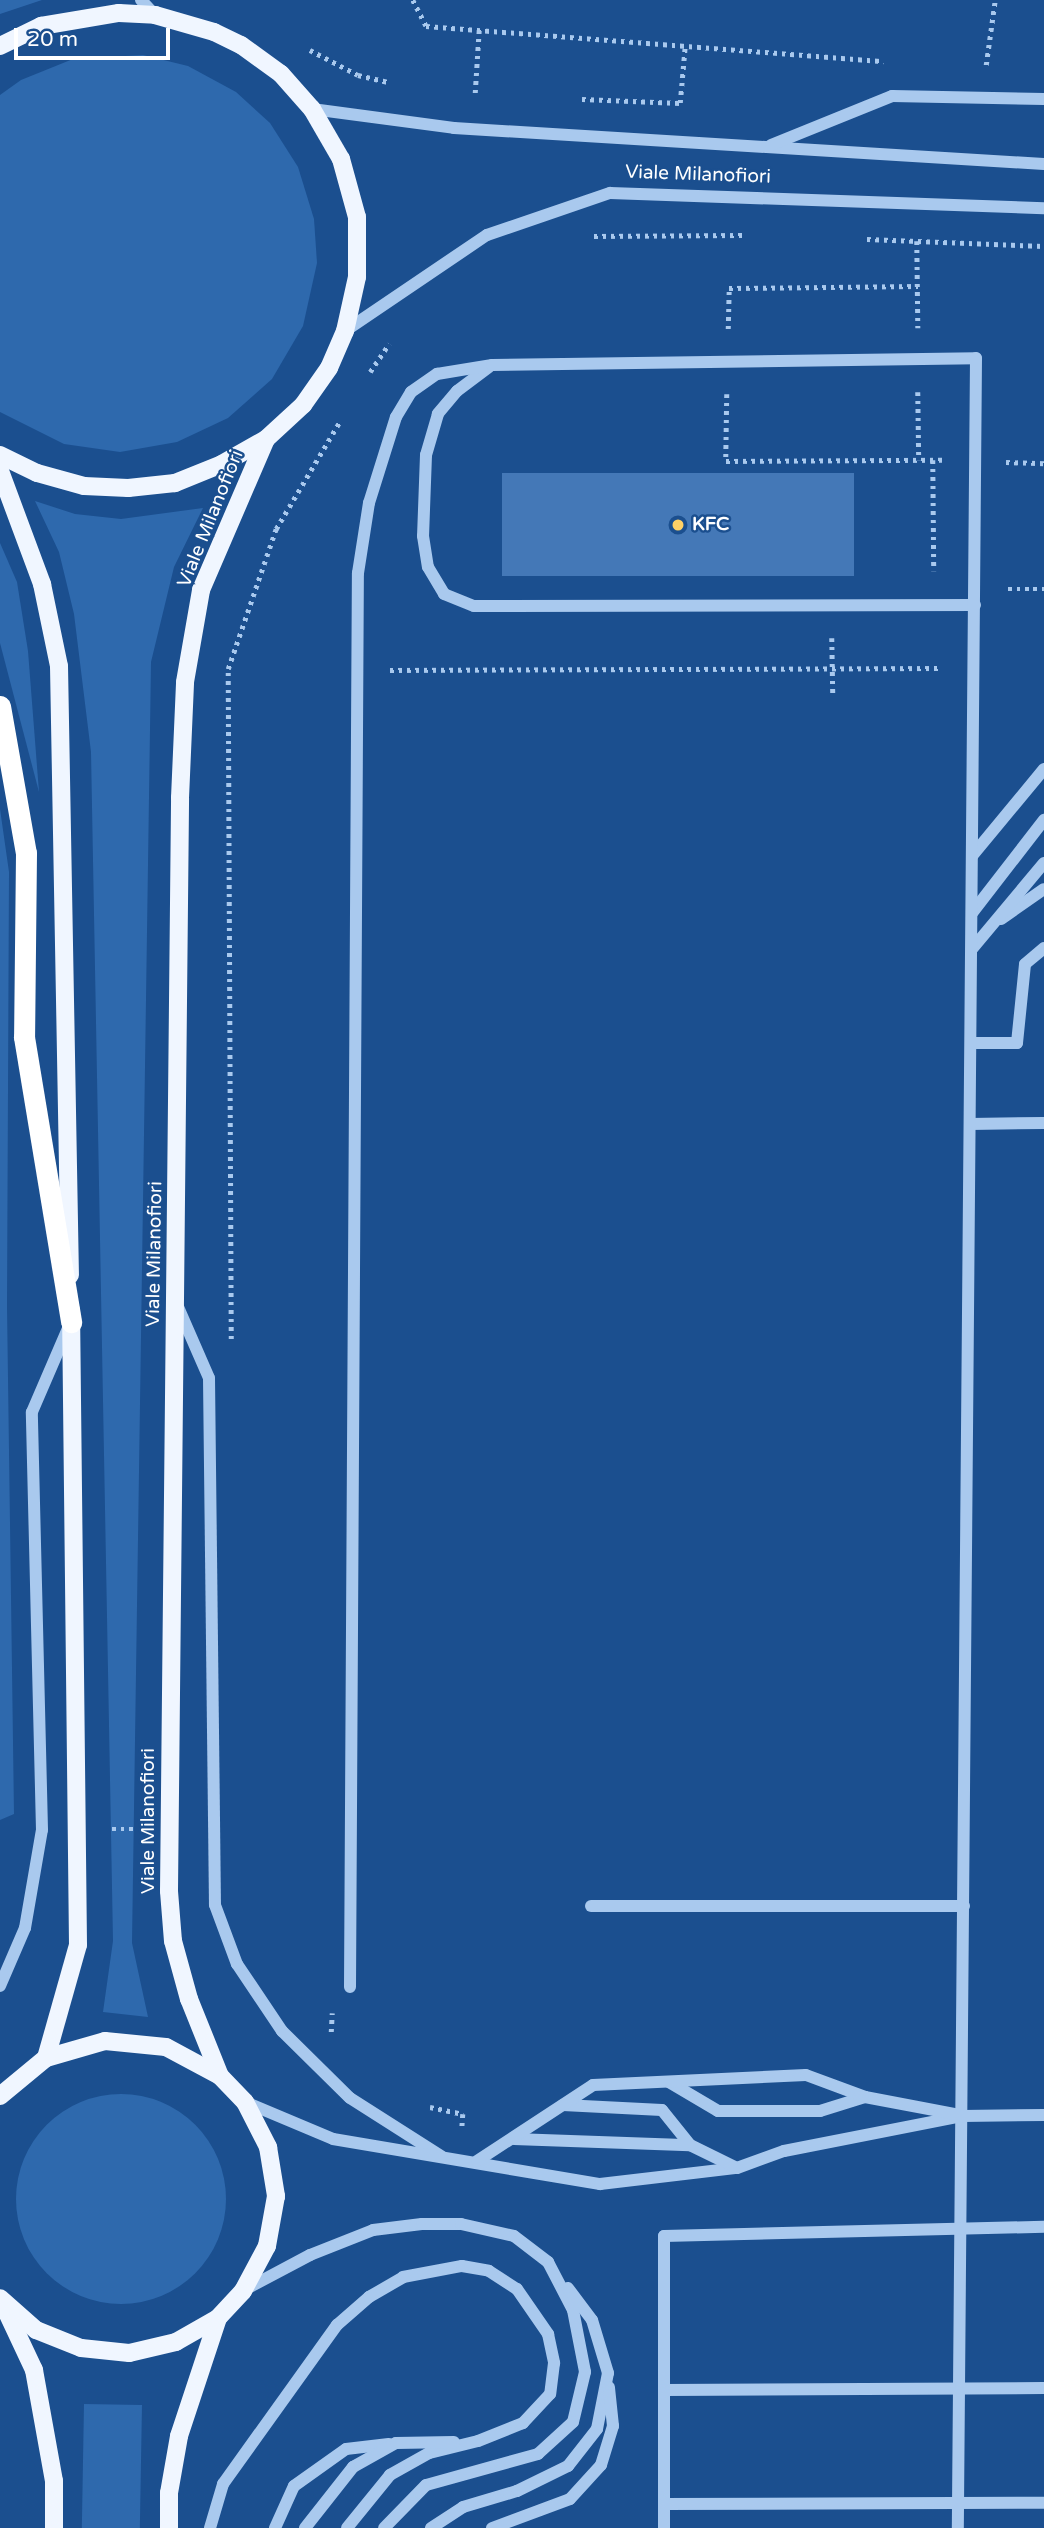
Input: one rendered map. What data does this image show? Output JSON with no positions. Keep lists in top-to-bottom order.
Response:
{
  "streets": {
    "main road": ["Viale Milanofiori"]
  },
  "places": ["KFC"],
  "scale_bar": "20 m"
}
